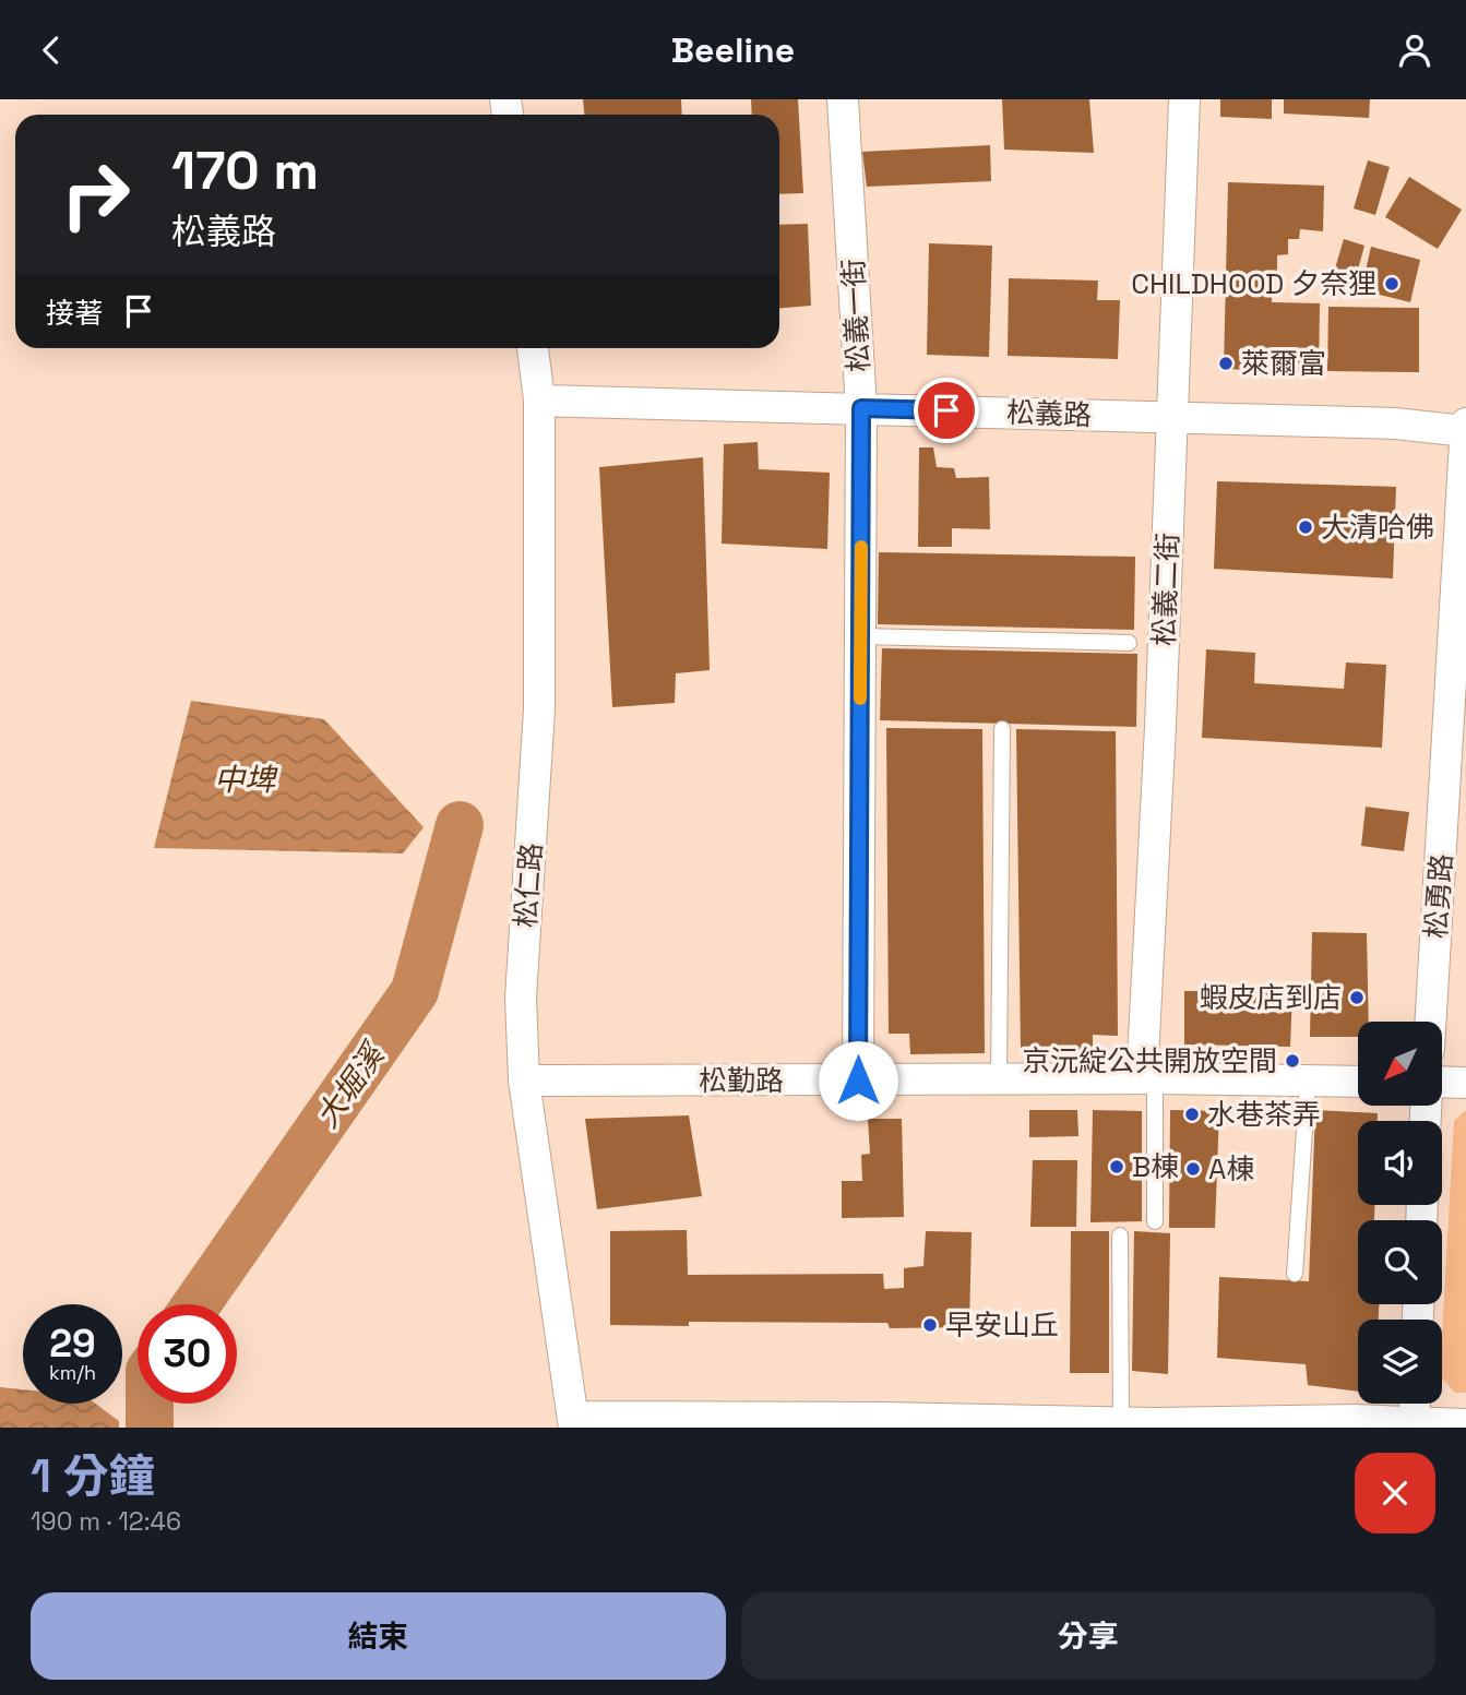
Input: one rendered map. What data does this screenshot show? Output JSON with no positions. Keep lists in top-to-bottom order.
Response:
{
  "streets": {
    "street": [
      "松義一街",
      "松義路",
      "松義二街",
      "松仁路",
      "松勇路",
      "松勤路"
    ]
  },
  "crossings": [
    ["松義一街", "松義路"],
    ["松義一街", "松勤路"],
    ["松義路", "松義二街"],
    ["松義路", "松仁路"],
    ["松義路", "松勇路"],
    ["松義二街", "松勤路"],
    ["松仁路", "松勤路"]
  ],
  "water": ["中埤", "大堀溪"],
  "places": [
    "CHILDHOOD 夕奈狸",
    "萊爾富",
    "大清哈佛",
    "蝦皮店到店",
    "京沅綻公共開放空間",
    "水巷茶弄",
    "B棟",
    "A棟",
    "早安山丘"
  ],
  "north": "bottom left",
  "page": {
    "header": "Beeline",
    "turn": ["170 m", "松義路"],
    "then": "接著",
    "speed": "29 km/h",
    "limit": "30",
    "heading": ["1 分鐘", "190 m · 12:46"],
    "buttons": ["結束", "分享"]
  }
}
